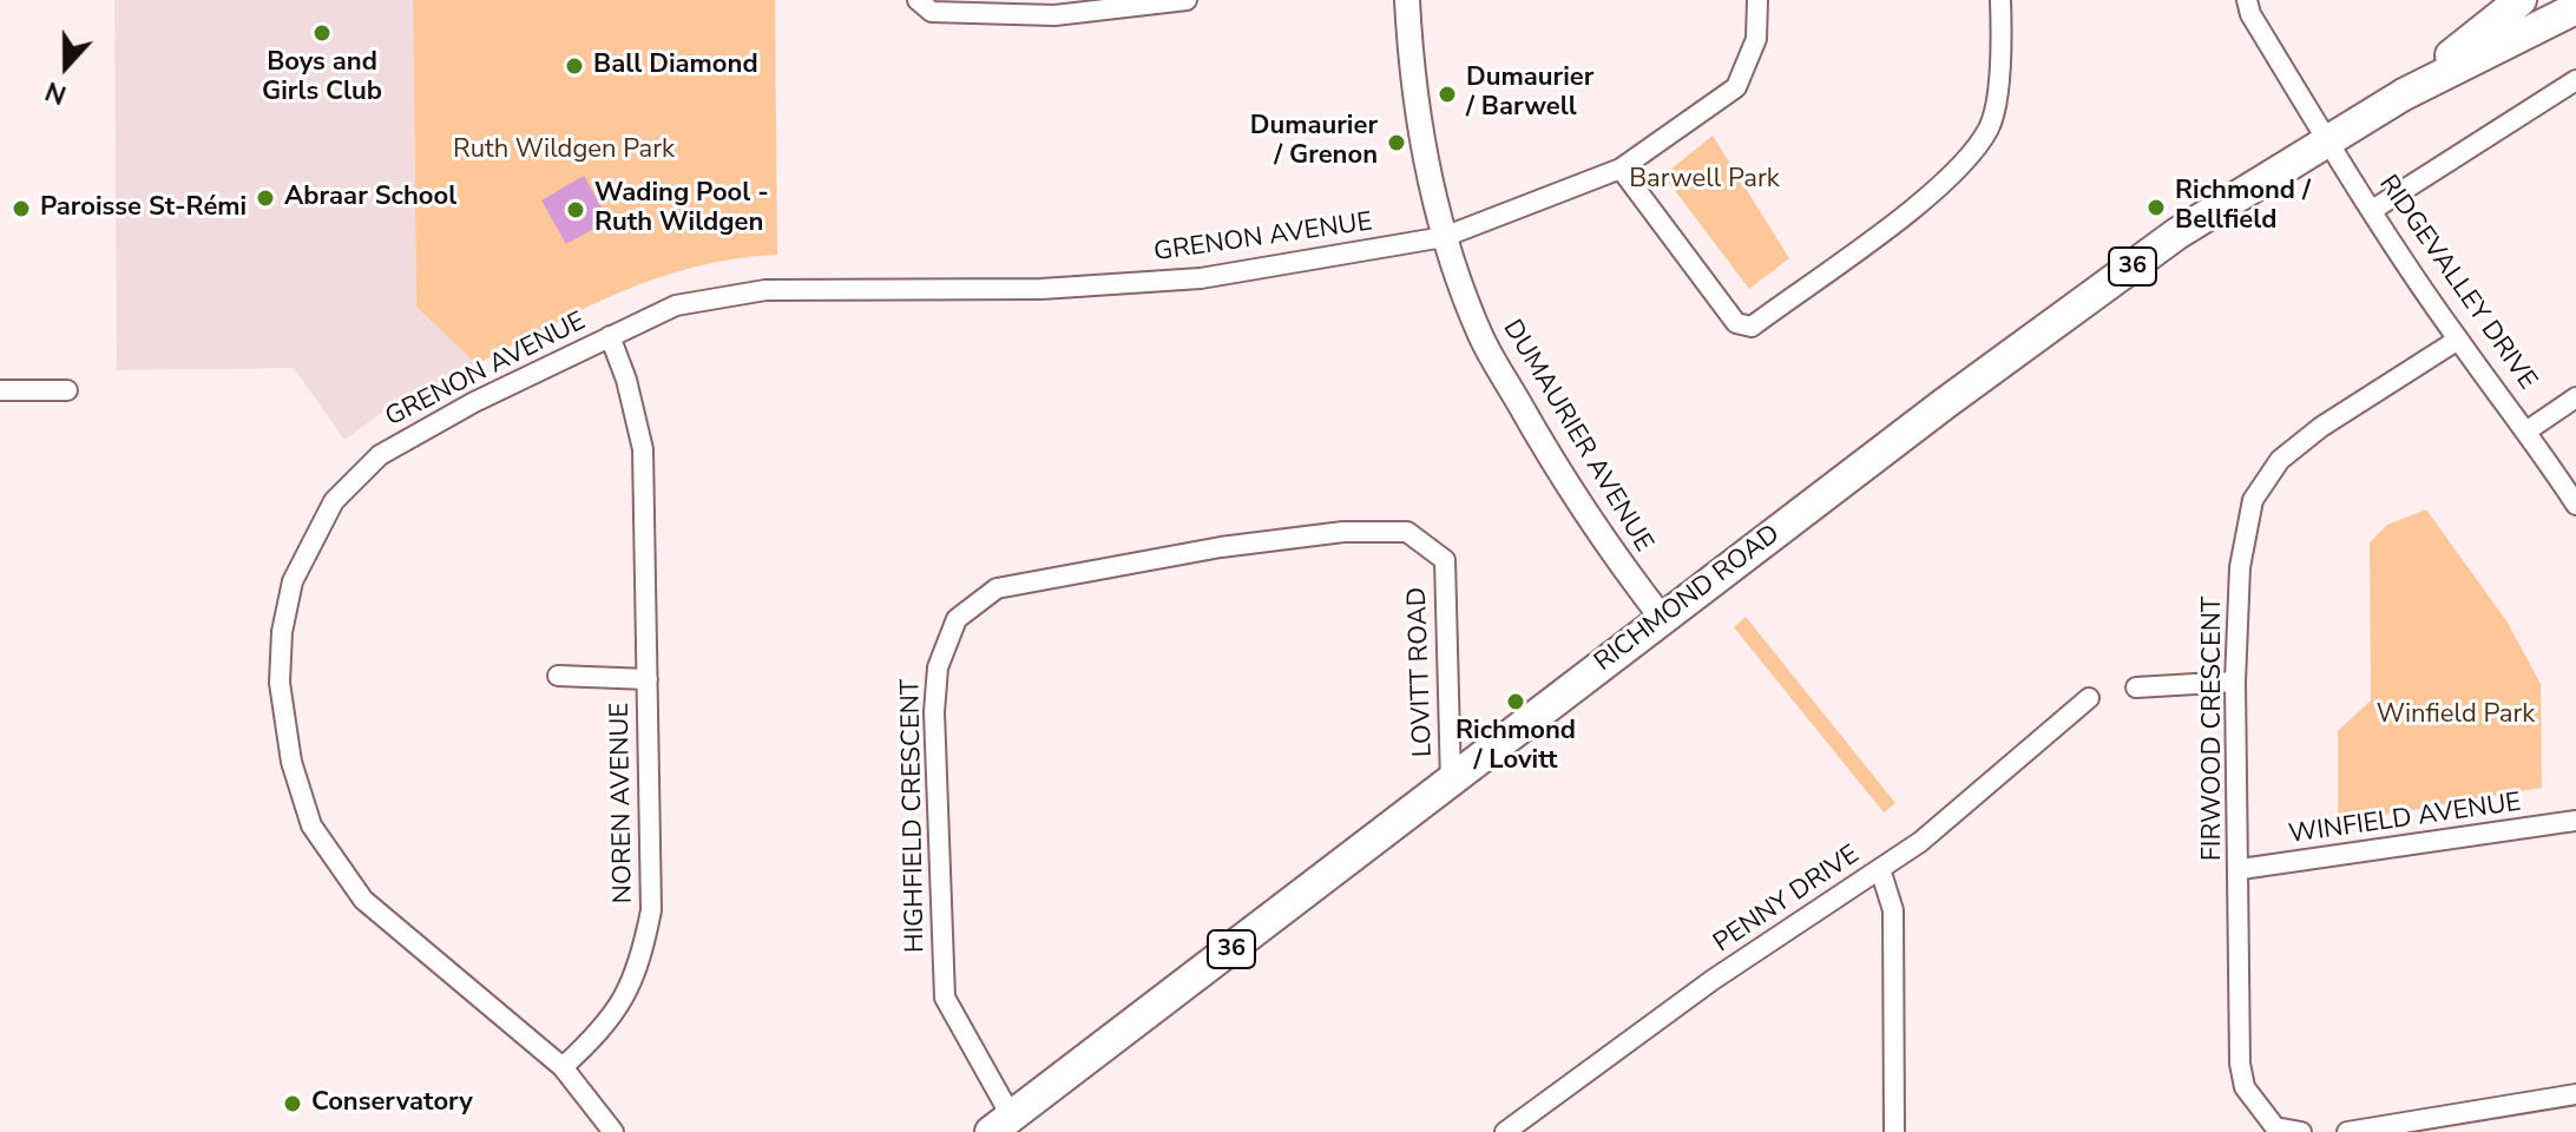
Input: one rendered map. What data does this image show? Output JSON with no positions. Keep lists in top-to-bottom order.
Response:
{
  "streets": {
    "main road": ["36", "RICHMOND ROAD"],
    "street": [
      "GRENON AVENUE",
      "RIDGEVALLEY DRIVE",
      "DUMAURIER AVENUE",
      "LOVITT ROAD",
      "FIRWOOD CRESCENT",
      "NOREN AVENUE",
      "HIGHFIELD CRESCENT",
      "WINFIELD AVENUE",
      "PENNY DRIVE"
    ]
  },
  "crossings": [
    ["GRENON AVENUE", "DUMAURIER AVENUE"],
    ["GRENON AVENUE", "NOREN AVENUE"],
    ["RIDGEVALLEY DRIVE", "RICHMOND ROAD"],
    ["RIDGEVALLEY DRIVE", "FIRWOOD CRESCENT"],
    ["DUMAURIER AVENUE", "RICHMOND ROAD"],
    ["RICHMOND ROAD", "LOVITT ROAD"],
    ["RICHMOND ROAD", "HIGHFIELD CRESCENT"],
    ["LOVITT ROAD", "HIGHFIELD CRESCENT"],
    ["FIRWOOD CRESCENT", "WINFIELD AVENUE"]
  ],
  "parks": ["Ruth Wildgen Park", "Barwell Park", "Winfield Park"],
  "places": [
    "Boys and Girls Club",
    "Ball Diamond",
    "Dumaurier / Barwell",
    "Dumaurier / Grenon",
    "Abraar School",
    "Richmond / Bellfield",
    "Paroisse St-Rémi",
    "Wading Pool - Ruth Wildgen",
    "Richmond / Lovitt",
    "Conservatory"
  ],
  "north": "bottom"
}
